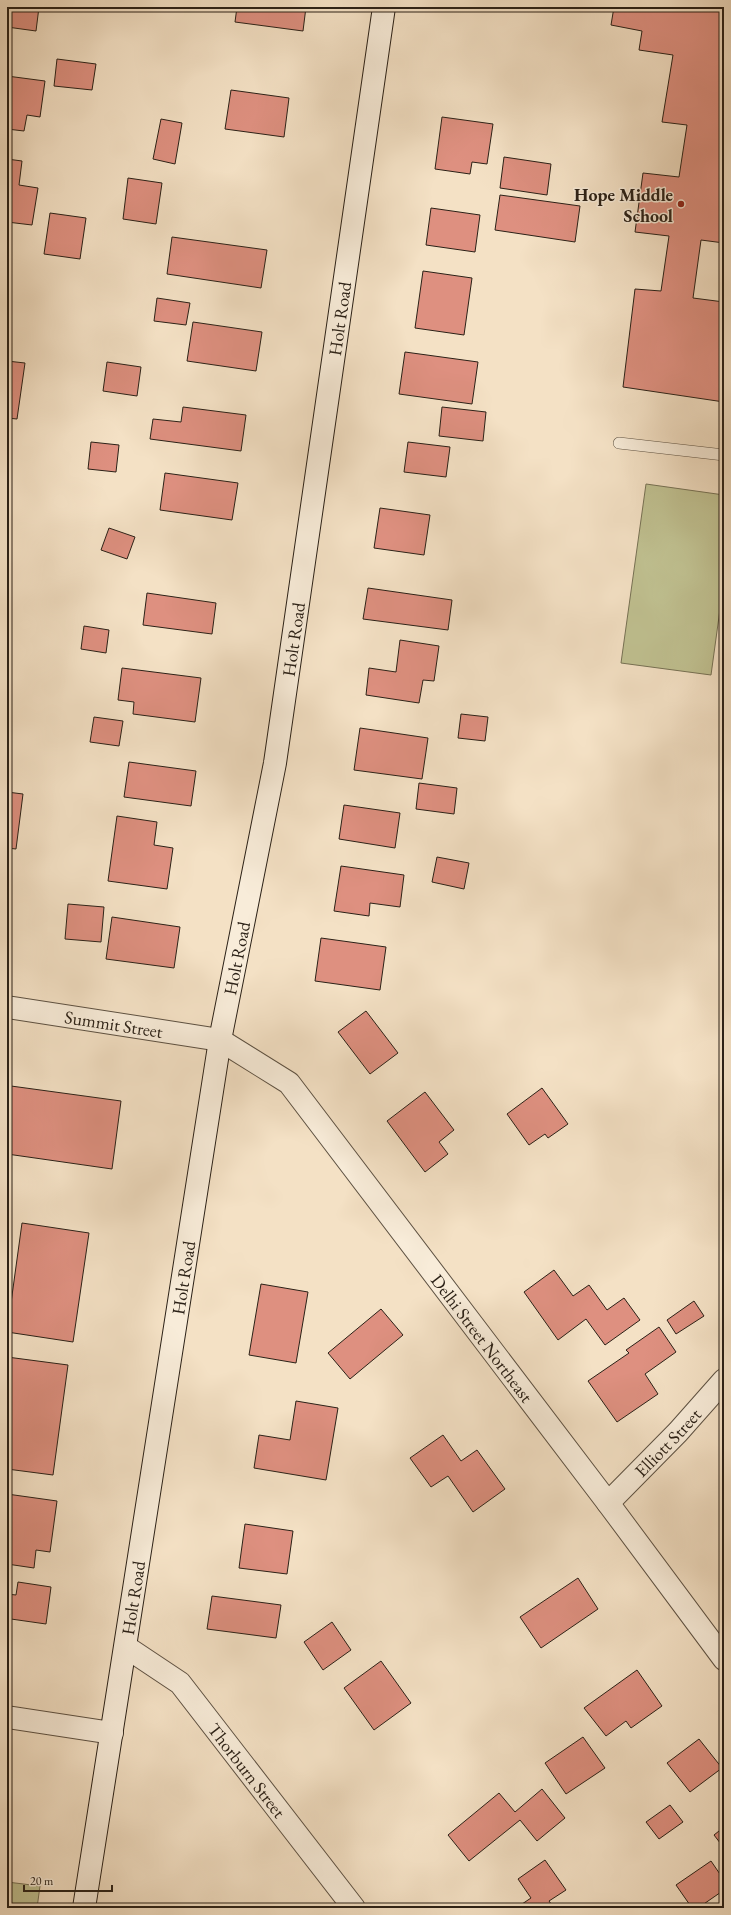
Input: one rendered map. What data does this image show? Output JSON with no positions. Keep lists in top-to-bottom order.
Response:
{
  "streets": {
    "main road": [
      "Holt Road",
      "Summit Street",
      "Delhi Street Northeast",
      "Elliott Street",
      "Thorburn Street"
    ]
  },
  "crossings": [
    ["Holt Road", "Summit Street"],
    ["Holt Road", "Delhi Street Northeast"],
    ["Holt Road", "Thorburn Street"],
    ["Summit Street", "Delhi Street Northeast"],
    ["Delhi Street Northeast", "Elliott Street"]
  ],
  "places": ["Hope Middle School"],
  "scale_bar": "20 m"
}
